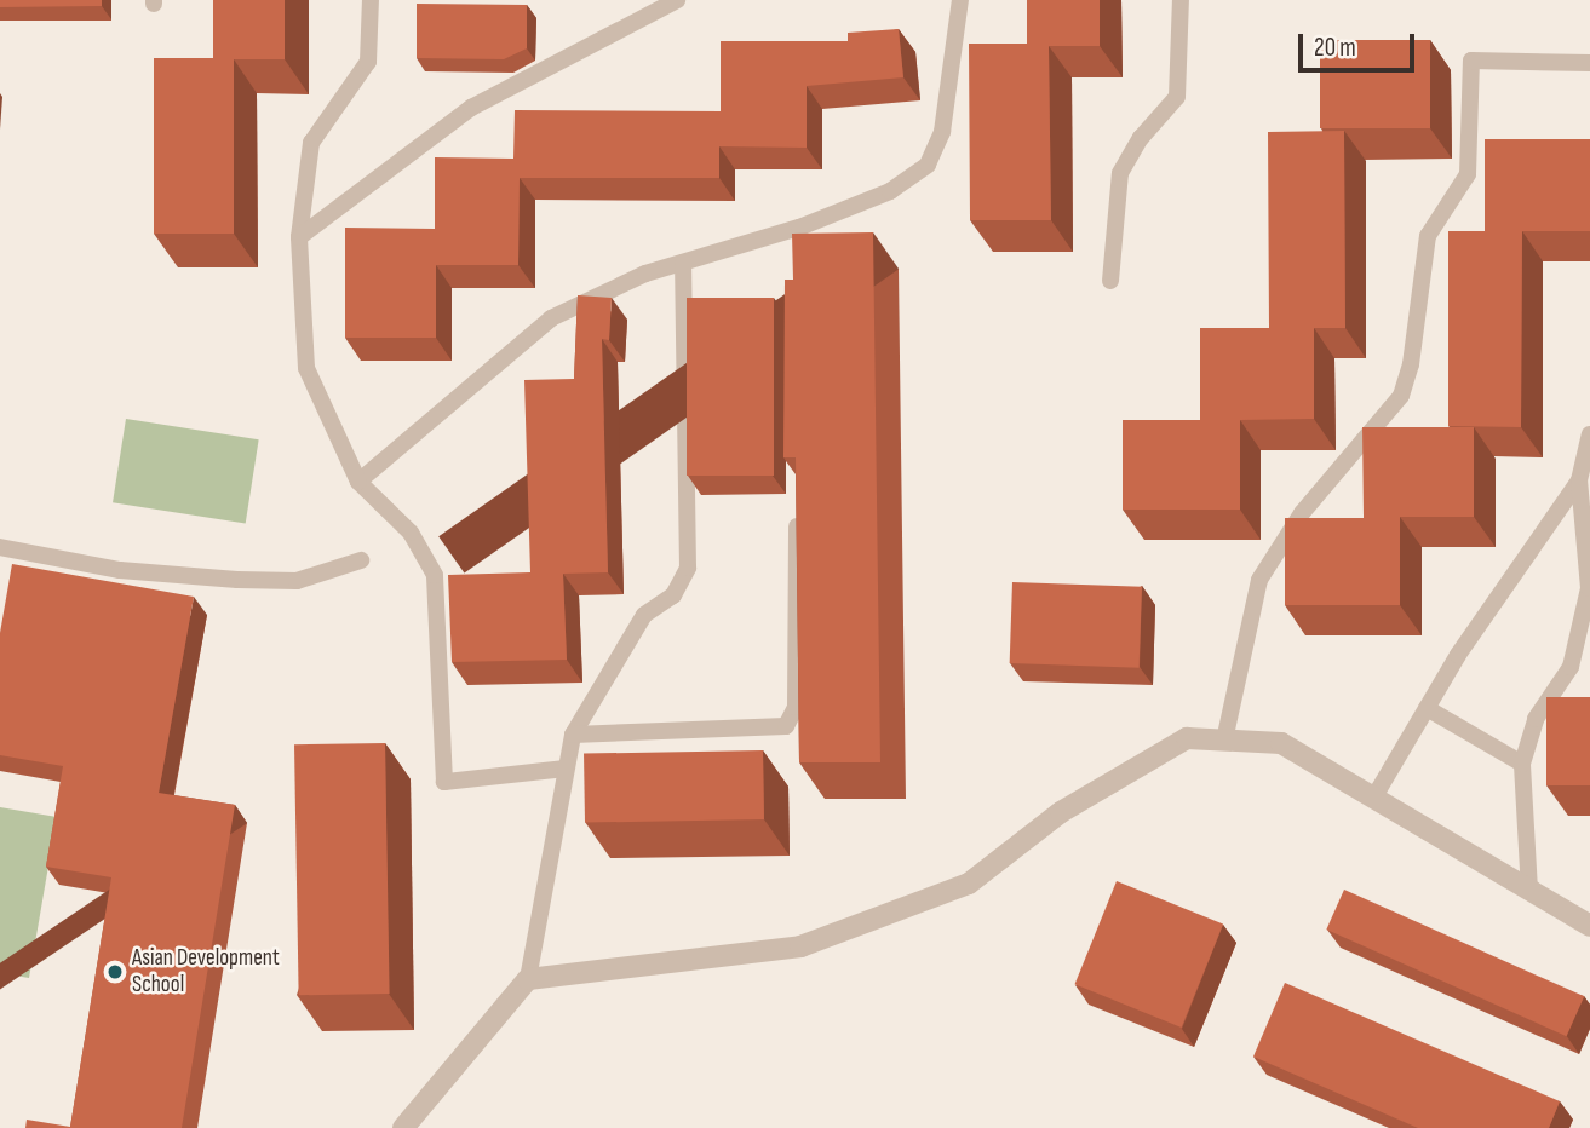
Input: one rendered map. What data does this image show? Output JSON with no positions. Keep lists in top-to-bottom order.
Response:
{
  "places": ["Asian Development School"],
  "scale_bar": "20 m"
}
